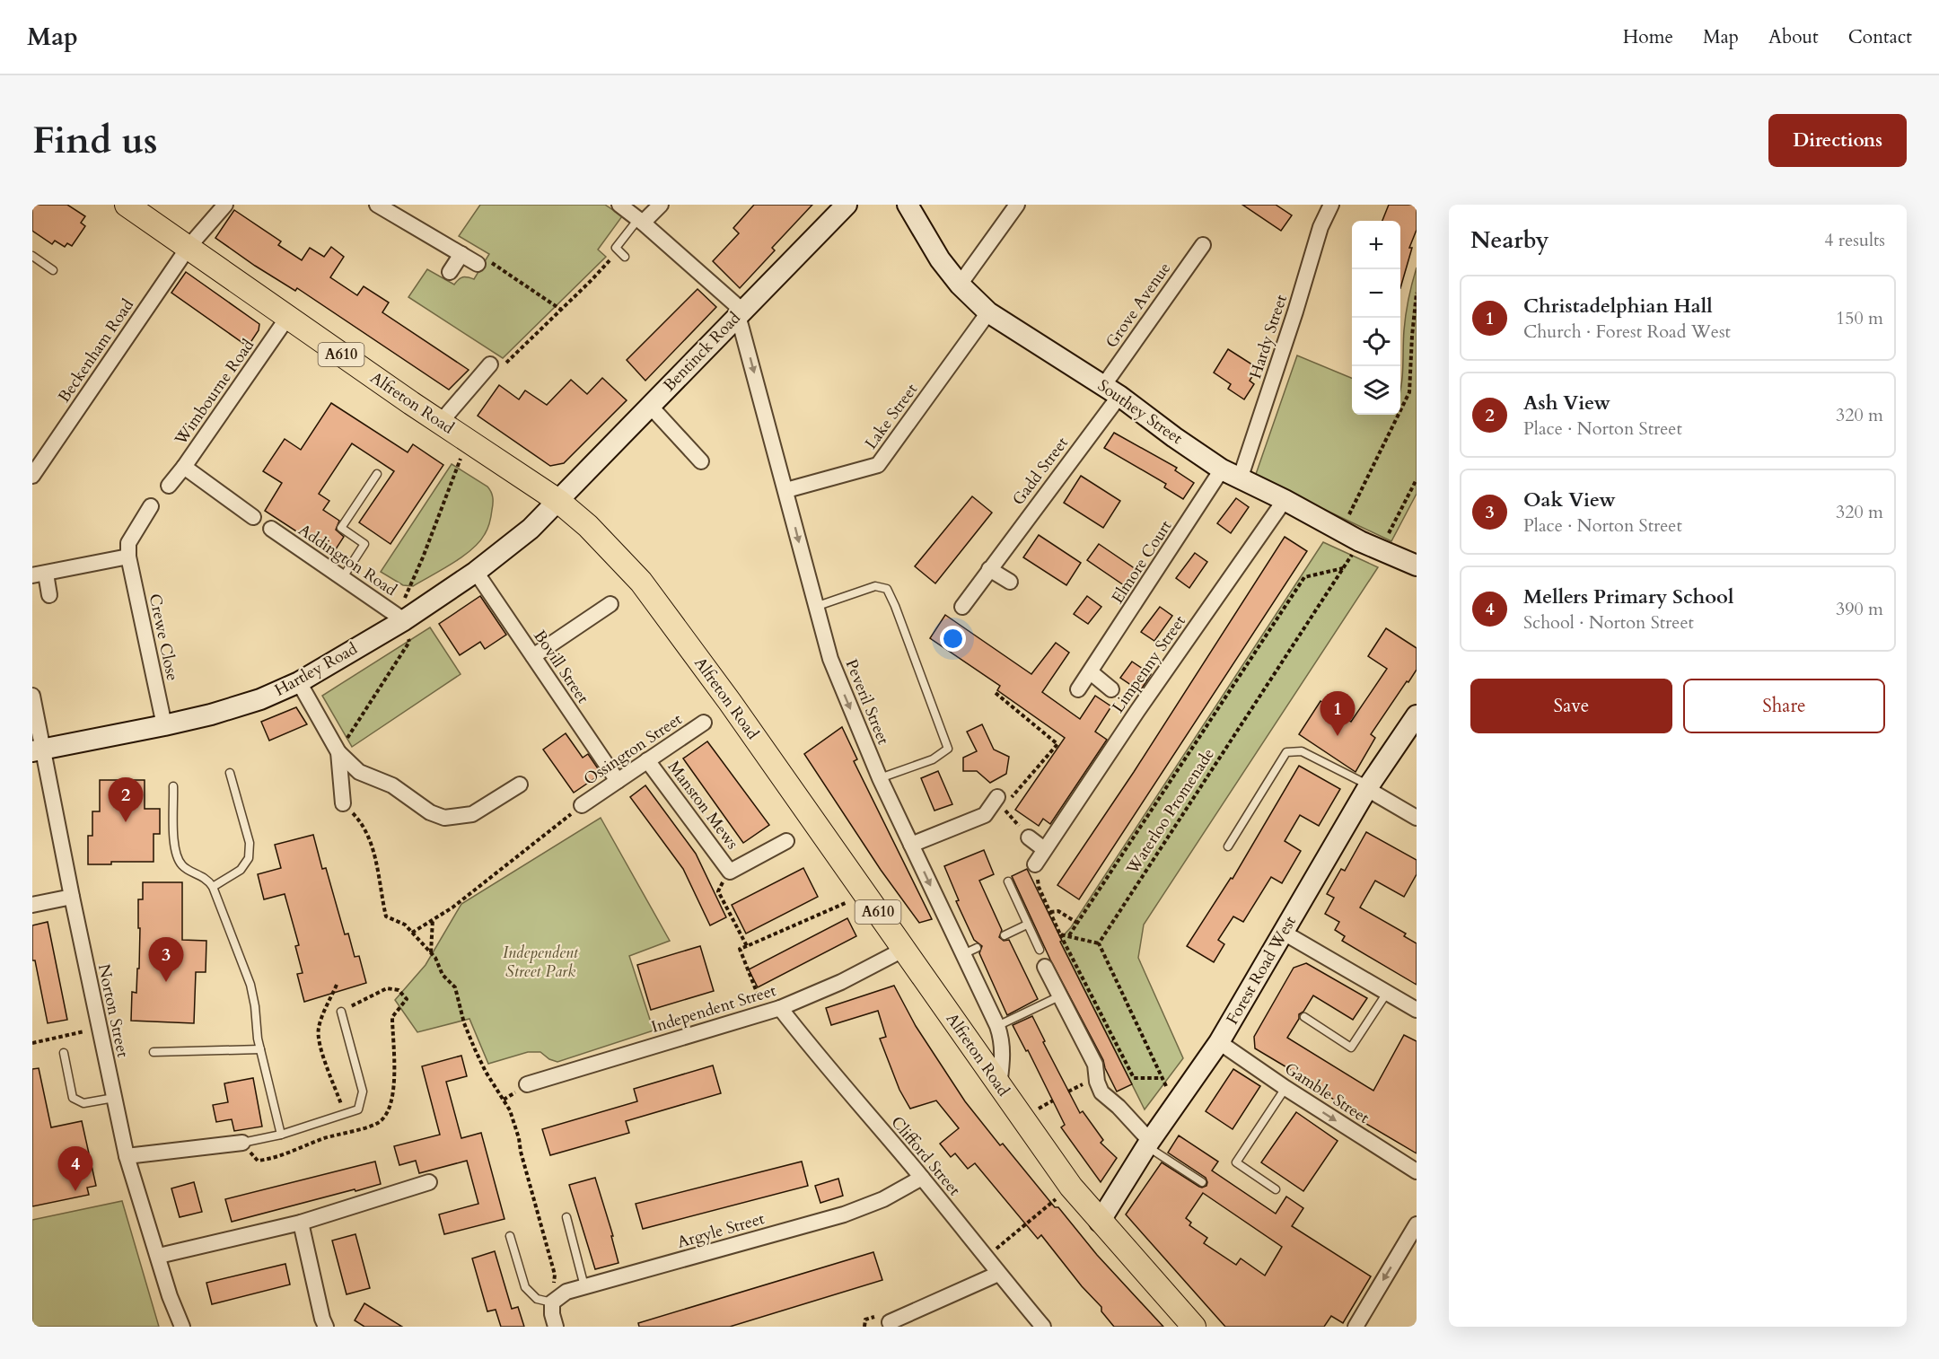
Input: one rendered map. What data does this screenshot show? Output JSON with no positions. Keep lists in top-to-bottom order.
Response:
{
  "streets": {
    "main road": ["A610", "Alfreton Road"],
    "street": [
      "Grove Avenue",
      "Hardy Street",
      "Beckenham Road",
      "Bentinck Road",
      "Wimbourne Road",
      "Southey Street",
      "Lake Street",
      "Gadd Street",
      "Addington Road",
      "Elmore Court",
      "Crewe Close",
      "Limpenny Street",
      "Bovill Street",
      "Hartley Road",
      "Peveril Street",
      "Ossington Street",
      "Manston Mews",
      "Forest Road West",
      "Independent Street",
      "Norton Street",
      "Gamble Street",
      "Clifford Street",
      "Argyle Street"
    ],
    "path": ["Waterloo Promenade"]
  },
  "crossings": [
    ["Grove Avenue", "Southey Street"],
    ["Grove Avenue", "Gadd Street"],
    ["Hardy Street", "Southey Street"],
    ["Beckenham Road", "Alfreton Road"],
    ["Bentinck Road", "Alfreton Road"],
    ["Bentinck Road", "Hartley Road"],
    ["Bentinck Road", "Peveril Street"],
    ["Wimbourne Road", "Alfreton Road"],
    ["Alfreton Road", "Hartley Road"],
    ["Alfreton Road", "Peveril Street"],
    ["Alfreton Road", "Forest Road West"],
    ["Alfreton Road", "Independent Street"],
    ["Southey Street", "Lake Street"],
    ["Southey Street", "Gadd Street"],
    ["Southey Street", "Elmore Court"],
    ["Southey Street", "Limpenny Street"],
    ["Southey Street", "Waterloo Promenade"],
    ["Lake Street", "Peveril Street"],
    ["Addington Road", "Hartley Road"],
    ["Crewe Close", "Hartley Road"],
    ["Bovill Street", "Hartley Road"],
    ["Bovill Street", "Ossington Street"],
    ["Hartley Road", "Norton Street"],
    ["Ossington Street", "Manston Mews"],
    ["Forest Road West", "Gamble Street"],
    ["Independent Street", "Clifford Street"],
    ["Clifford Street", "Argyle Street"]
  ],
  "one_way": ["Peveril Street", "Gamble Street"],
  "parks": ["Independent Street Park"],
  "page": {
    "header": "Map",
    "nav": [
      "Home",
      "Map",
      "About",
      "Contact"
    ],
    "buttons": [
      "Directions",
      ["Save", "Share"]
    ],
    "title": "Find us",
    "heading": ["Nearby", "4 results"],
    "map_buttons": ["+", "−"],
    "list": [
      {
        "mark": "1",
        "name": "Christadelphian Hall",
        "note": "Church · Forest Road West",
        "value": "150 m"
      },
      {
        "mark": "2",
        "name": "Ash View",
        "note": "Place · Norton Street",
        "value": "320 m"
      },
      {
        "mark": "3",
        "name": "Oak View",
        "note": "Place · Norton Street",
        "value": "320 m"
      },
      {
        "mark": "4",
        "name": "Mellers Primary School",
        "note": "School · Norton Street",
        "value": "390 m"
      }
    ],
    "pins": [
      "1",
      "2",
      "3",
      "4"
    ]
  }
}
